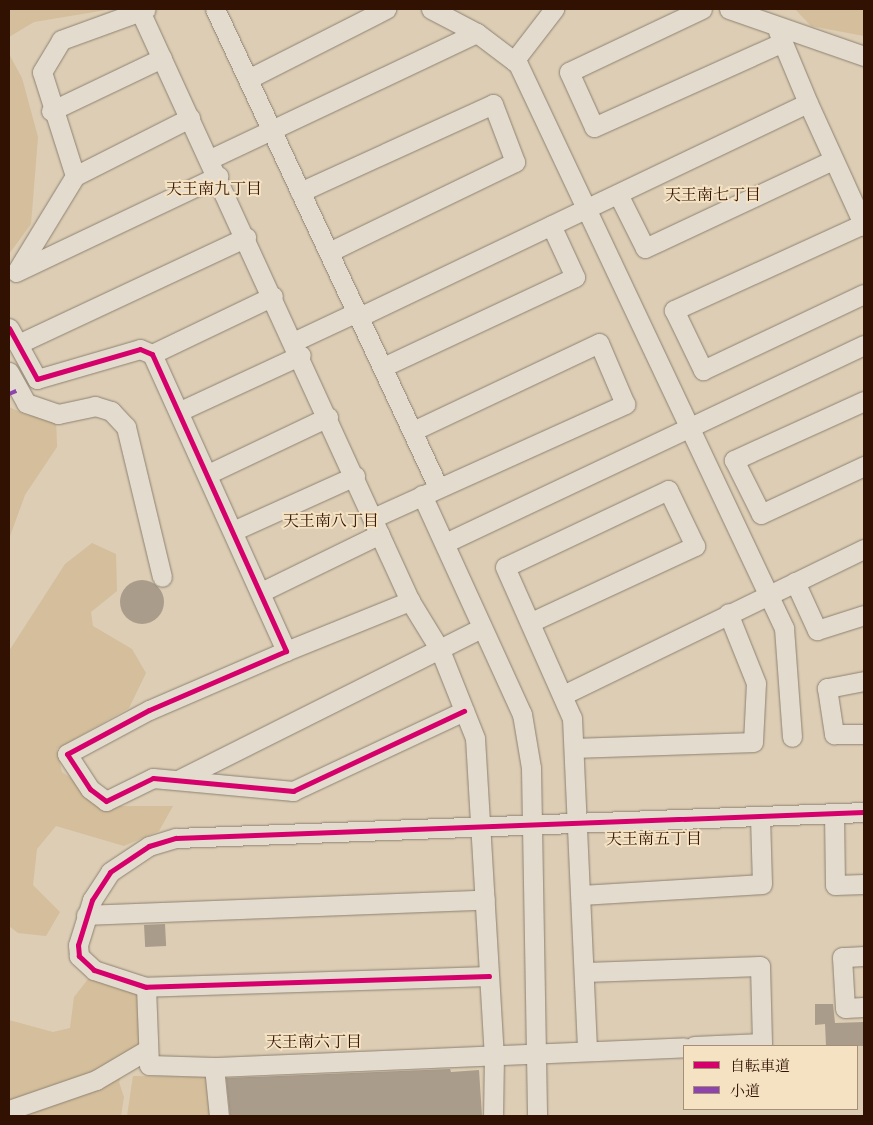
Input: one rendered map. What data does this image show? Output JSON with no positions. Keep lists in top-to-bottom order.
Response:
{
  "districts": [
    "天王南九丁目",
    "天王南七丁目",
    "天王南八丁目",
    "天王南五丁目",
    "天王南六丁目"
  ],
  "legend": ["自転車道", "小道"]
}
